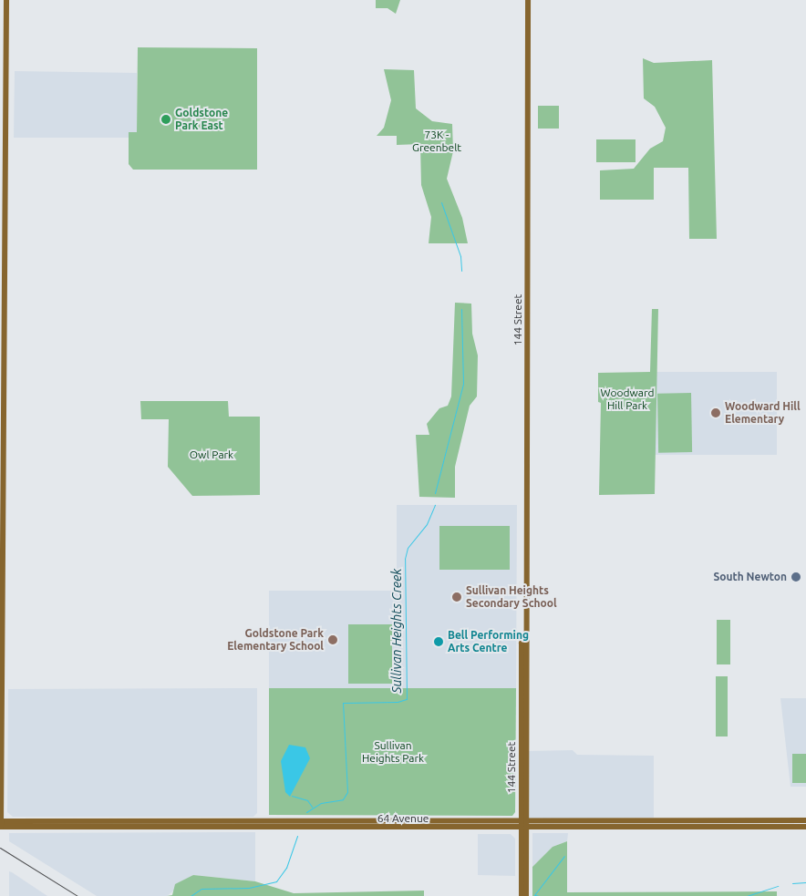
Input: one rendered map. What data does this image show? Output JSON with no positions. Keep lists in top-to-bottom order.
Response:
{
  "streets": {
    "main road": ["144 Street", "64 Avenue"]
  },
  "crossings": [
    ["144 Street", "64 Avenue"]
  ],
  "water": ["Sullivan Heights Creek"],
  "parks": [
    "73K - Greenbelt",
    "Woodward Hill Park",
    "Owl Park",
    "Sullivan Heights Park"
  ],
  "places": [
    "Goldstone Park East",
    "Woodward Hill Elementary",
    "South Newton",
    "Sullivan Heights Secondary School",
    "Goldstone Park Elementary School",
    "Bell Performing Arts Centre"
  ]
}
